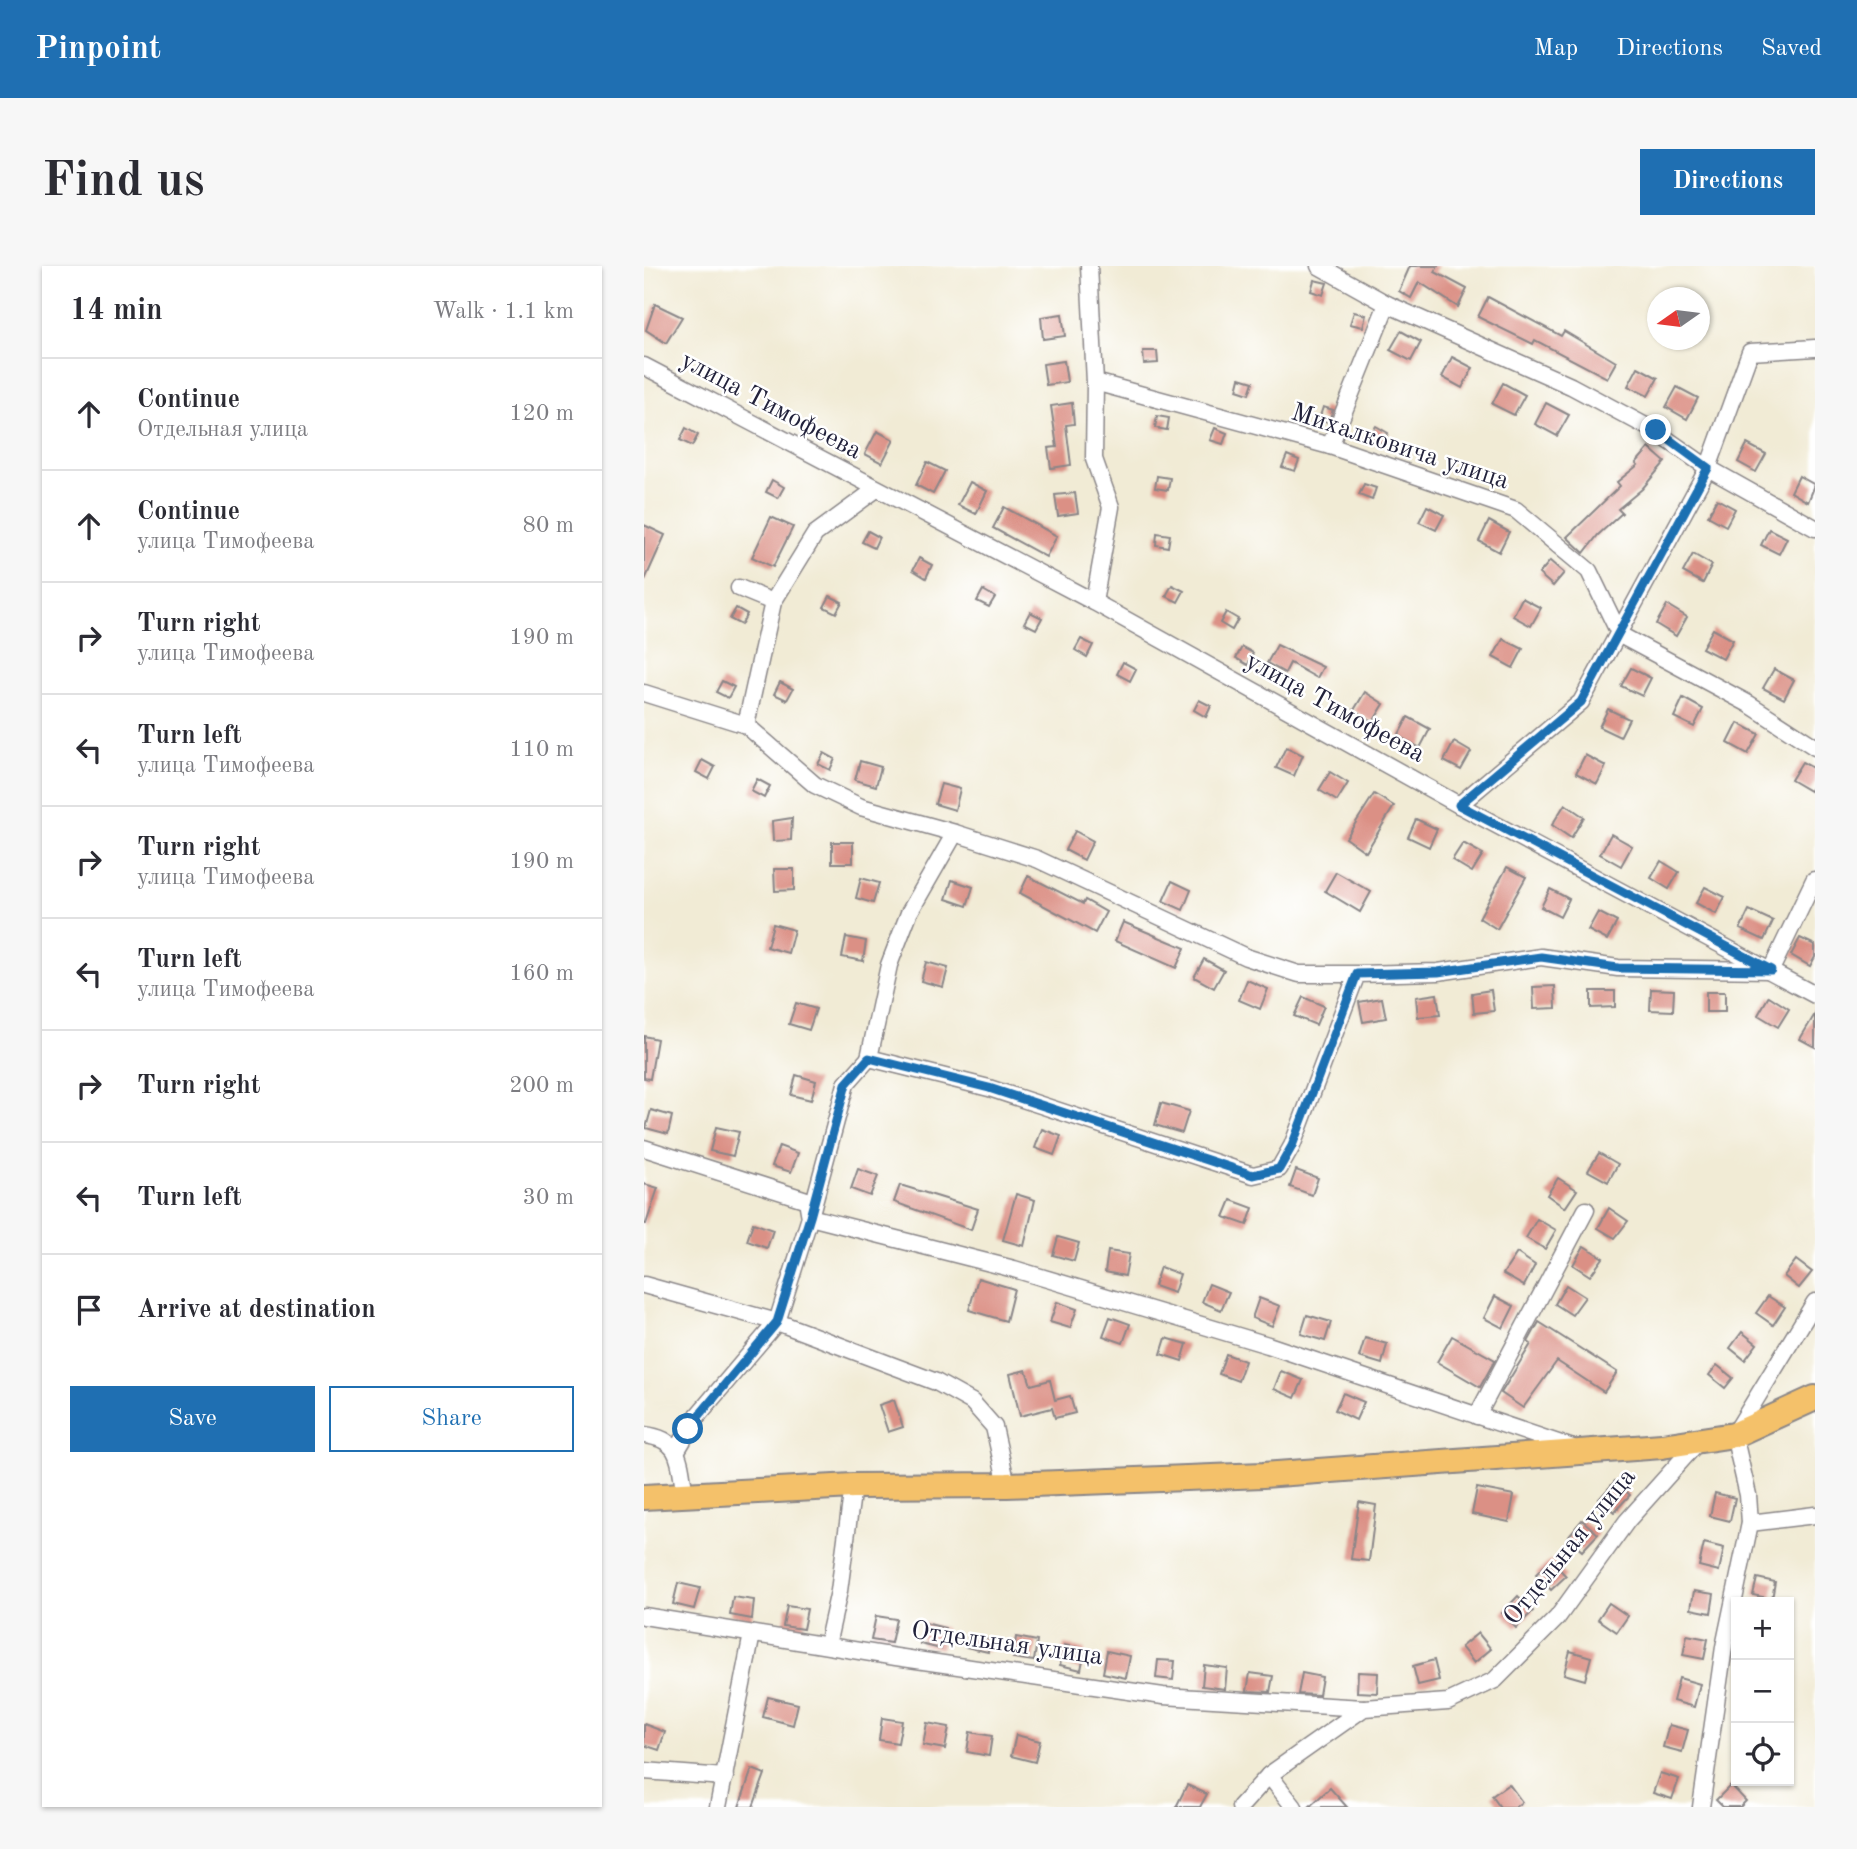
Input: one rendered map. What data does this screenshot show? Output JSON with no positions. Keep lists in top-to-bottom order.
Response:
{
  "streets": {
    "main road": ["Отдельная улица"],
    "street": ["улица Тимофеева", "Михалковича улица"]
  },
  "north": "left",
  "page": {
    "header": "Pinpoint",
    "nav": ["Map", "Directions", "Saved"],
    "buttons": [
      "Directions",
      ["Save", "Share"]
    ],
    "title": "Find us",
    "heading": ["14 min", "Walk · 1.1 km"],
    "list": [
      ["Continue", "Отдельная улица", "120 m"],
      ["Continue", "улица Тимофеева", "80 m"],
      ["Turn right", "улица Тимофеева", "190 m"],
      ["Turn left", "улица Тимофеева", "110 m"],
      ["Turn right", "улица Тимофеева", "190 m"],
      ["Turn left", "улица Тимофеева", "160 m"],
      ["Turn right", "200 m"],
      ["Turn left", "30 m"],
      "Arrive at destination"
    ],
    "map_buttons": ["+", "−"]
  }
}
